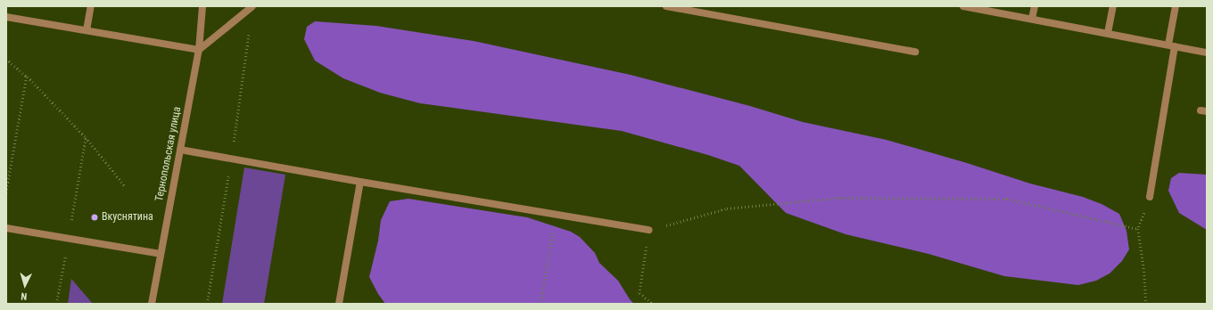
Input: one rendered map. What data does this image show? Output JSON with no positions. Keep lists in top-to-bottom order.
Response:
{
  "streets": {
    "street": ["Тернопольская улица"]
  },
  "places": ["Вкуснятина"],
  "north": "bottom"
}
